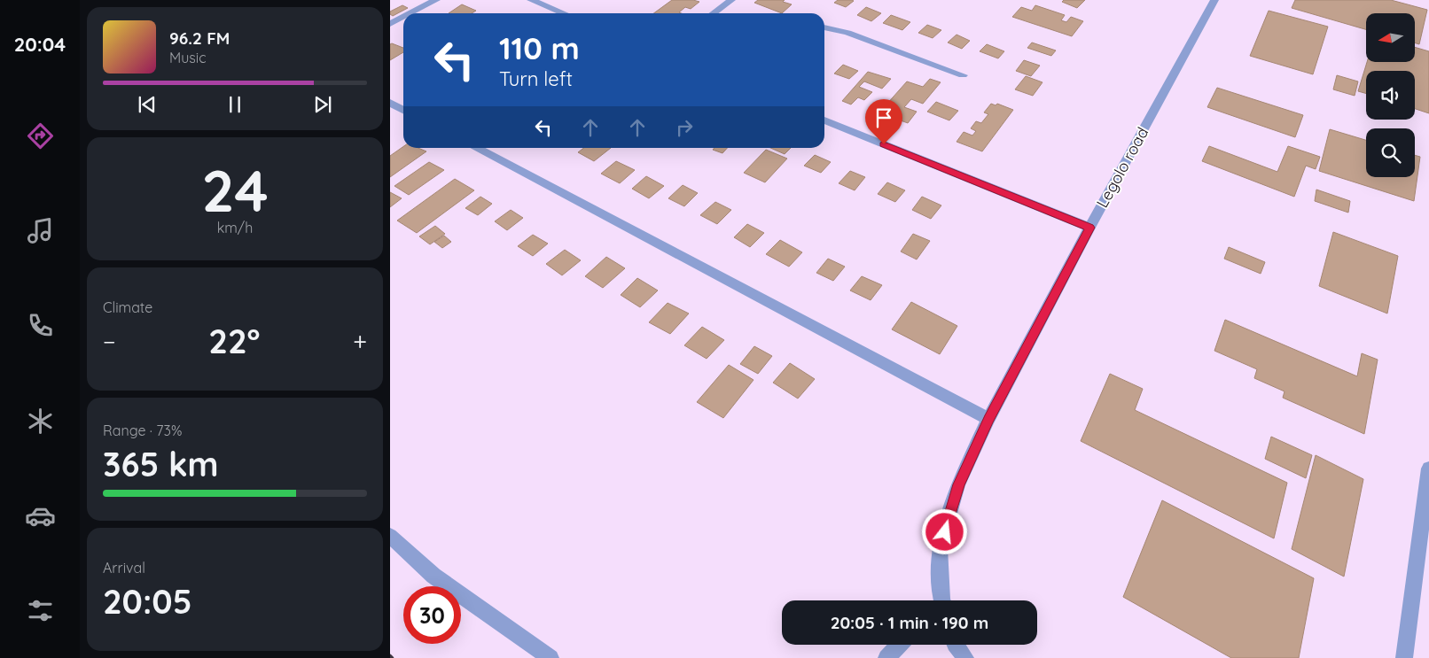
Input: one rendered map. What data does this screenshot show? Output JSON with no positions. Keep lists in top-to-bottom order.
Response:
{
  "streets": {
    "street": ["Legolo road"]
  },
  "north": "left",
  "page": {
    "tabs": "20:04",
    "turn": ["110 m", "Turn left"],
    "song": ["96.2 FM", "Music"],
    "tile": [
      ["24", "km/h"],
      "Climate",
      ["Range · 73%", "365 km"],
      ["Arrival", "20:05"]
    ],
    "heat": ["−", "22°", "+"],
    "limit": "30",
    "trip": "20:05 · 1 min · 190 m"
  }
}
